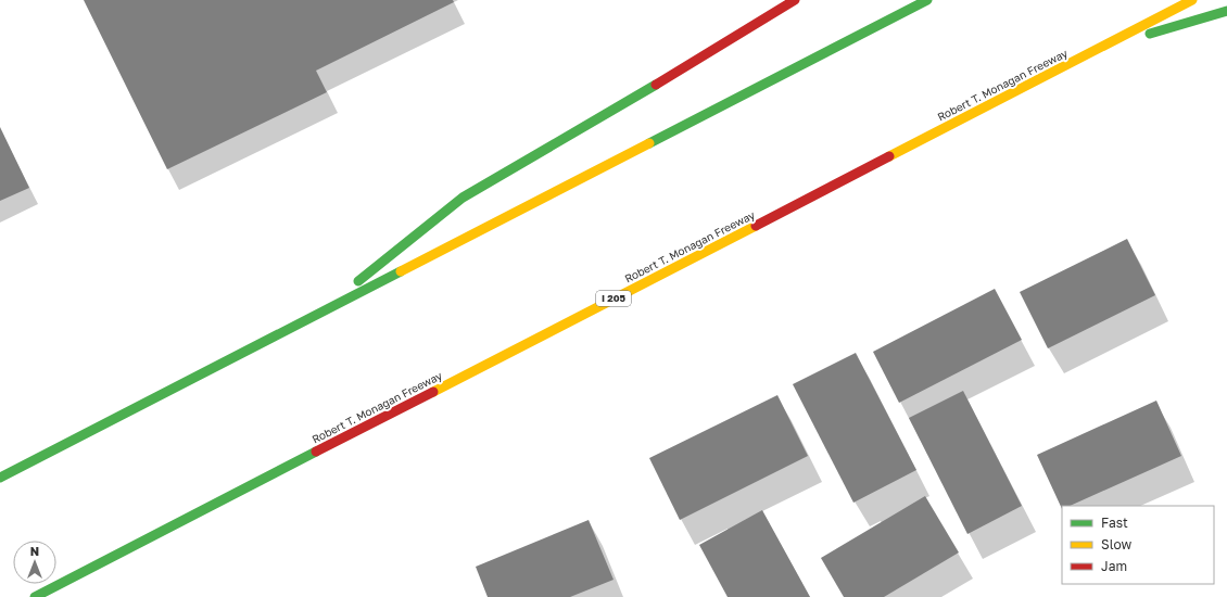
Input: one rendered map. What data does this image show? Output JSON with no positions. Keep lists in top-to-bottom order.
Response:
{
  "streets": {
    "highway": ["Robert T. Monagan Freeway", "I 205"]
  },
  "legend": ["Fast", "Slow", "Jam"],
  "north": "top"
}
